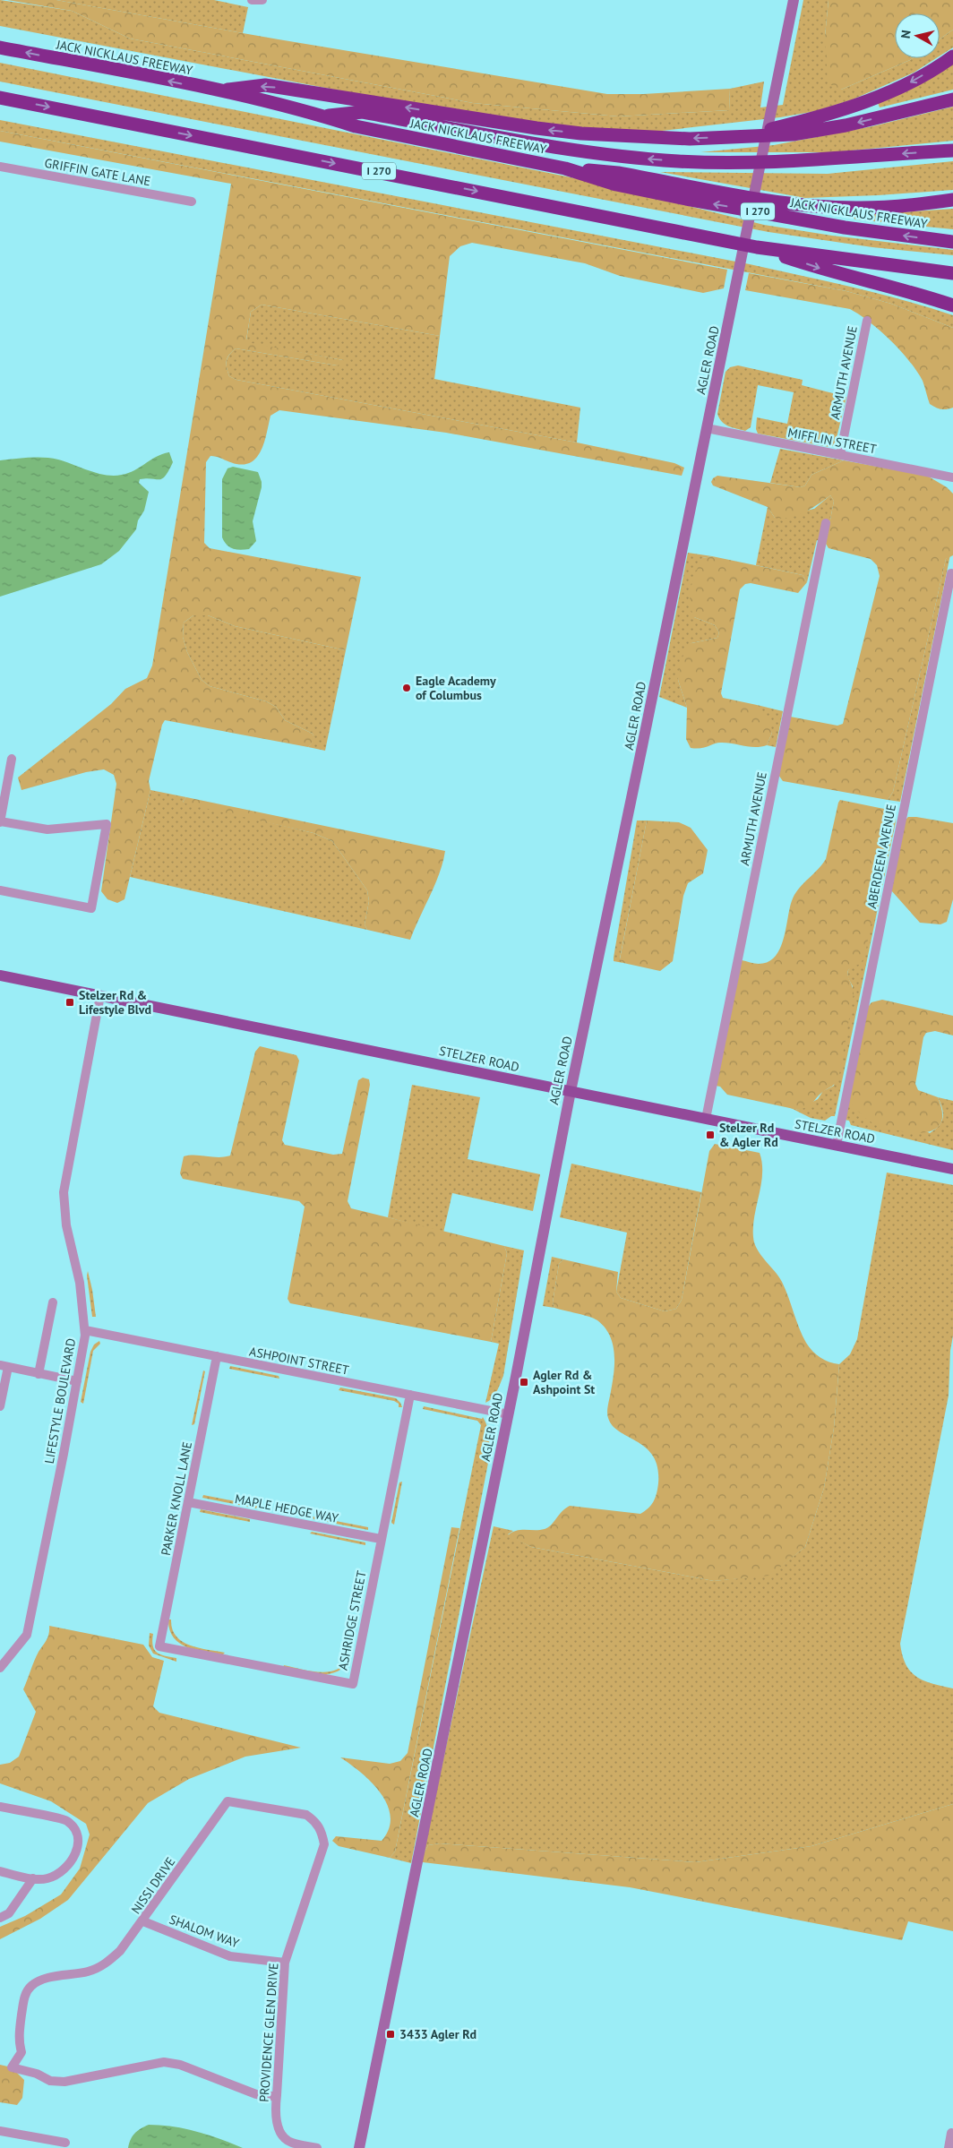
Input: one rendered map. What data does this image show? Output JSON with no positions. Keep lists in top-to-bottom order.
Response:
{
  "streets": {
    "highway": ["JACK NICKLAUS FREEWAY", "I 270"],
    "main road": ["AGLER ROAD", "STELZER ROAD"],
    "street": [
      "GRIFFIN GATE LANE",
      "ARMUTH AVENUE",
      "MIFFLIN STREET",
      "ABERDEEN AVENUE",
      "ASHPOINT STREET",
      "LIFESTYLE BOULEVARD",
      "PARKER KNOLL LANE",
      "MAPLE HEDGE WAY",
      "ASHRIDGE STREET",
      "NISSI DRIVE",
      "SHALOM WAY",
      "PROVIDENCE GLEN DRIVE"
    ]
  },
  "crossings": [
    ["AGLER ROAD", "MIFFLIN STREET"],
    ["AGLER ROAD", "STELZER ROAD"],
    ["AGLER ROAD", "ASHPOINT STREET"],
    ["ARMUTH AVENUE", "MIFFLIN STREET"],
    ["ARMUTH AVENUE", "STELZER ROAD"],
    ["ABERDEEN AVENUE", "STELZER ROAD"],
    ["STELZER ROAD", "LIFESTYLE BOULEVARD"],
    ["ASHPOINT STREET", "LIFESTYLE BOULEVARD"],
    ["ASHPOINT STREET", "PARKER KNOLL LANE"],
    ["ASHPOINT STREET", "ASHRIDGE STREET"],
    ["PARKER KNOLL LANE", "MAPLE HEDGE WAY"],
    ["PARKER KNOLL LANE", "ASHRIDGE STREET"],
    ["MAPLE HEDGE WAY", "ASHRIDGE STREET"],
    ["NISSI DRIVE", "SHALOM WAY"],
    ["NISSI DRIVE", "PROVIDENCE GLEN DRIVE"],
    ["SHALOM WAY", "PROVIDENCE GLEN DRIVE"]
  ],
  "places": {
    "other": ["Eagle Academy of Columbus"],
    "transit": [
      "Stelzer Rd & Lifestyle Blvd",
      "Stelzer Rd & Agler Rd",
      "Agler Rd & Ashpoint St",
      "3433 Agler Rd"
    ]
  },
  "north": "left"
}
